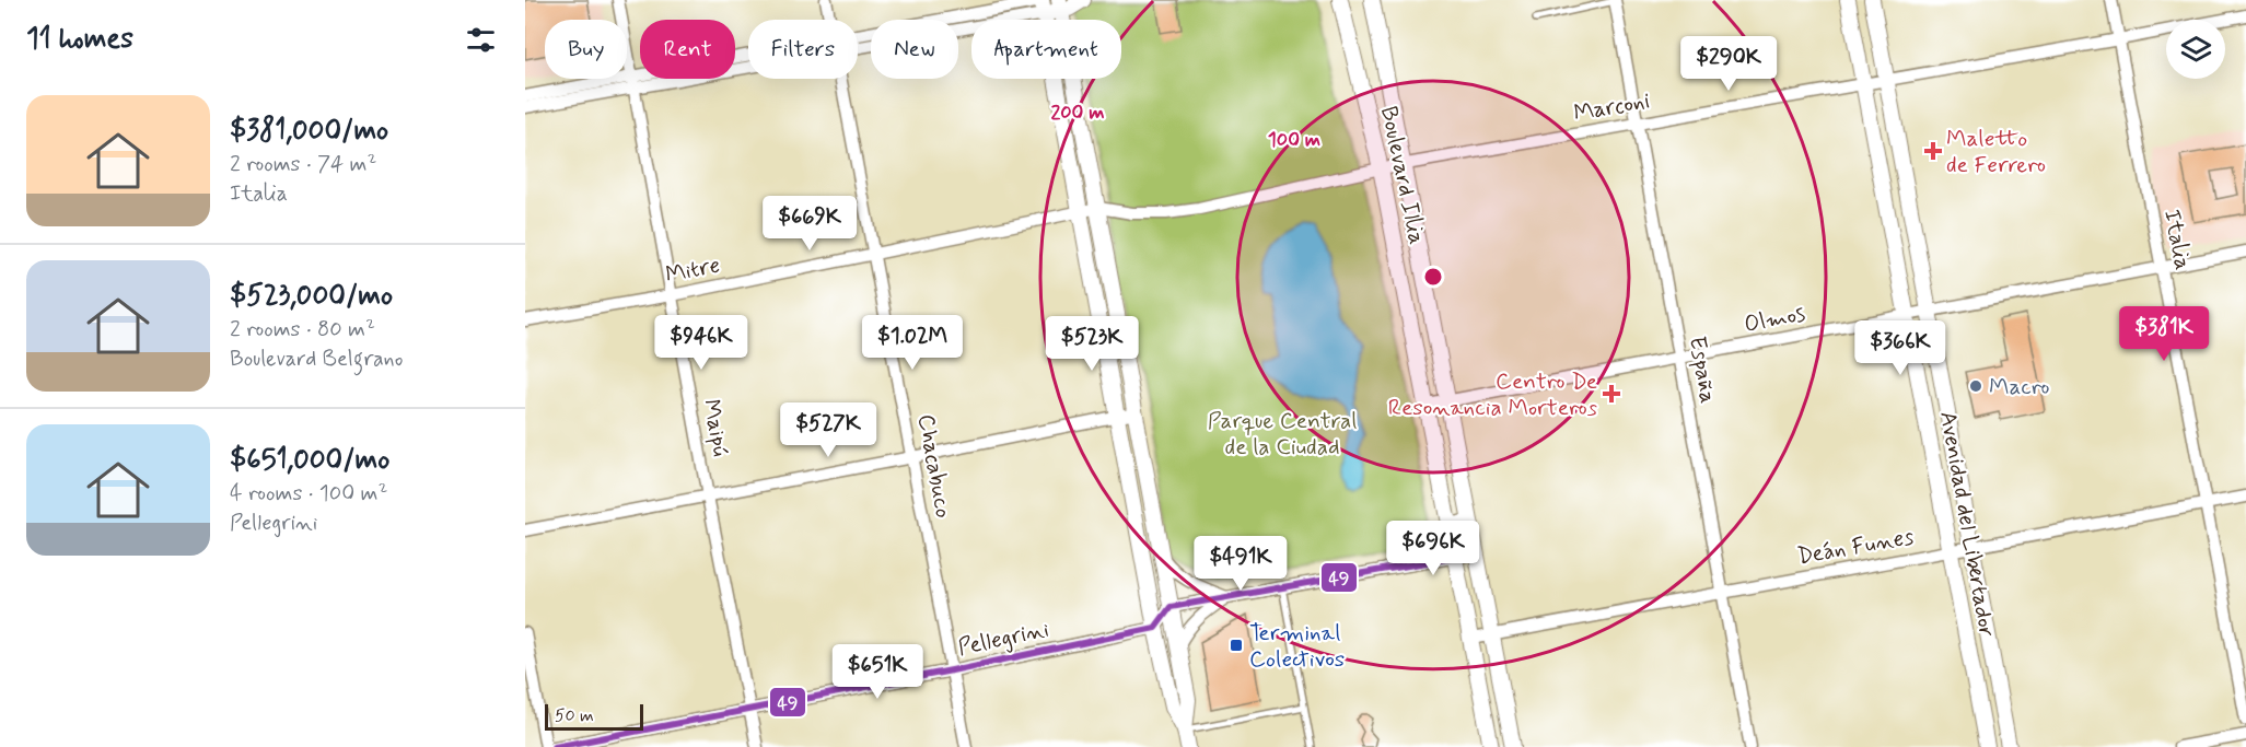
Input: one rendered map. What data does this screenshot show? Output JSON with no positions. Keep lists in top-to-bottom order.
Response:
{
  "streets": {
    "street": [
      "Marconi",
      "Boulevard Illia",
      "Italia",
      "Mitre",
      "Olmos",
      "España",
      "Maipú",
      "Chacabuco",
      "Avenidad del Libertador",
      "Deán Funes",
      "Pellegrini"
    ]
  },
  "crossings": [
    ["Marconi", "Boulevard Illia"],
    ["Marconi", "Italia"],
    ["Marconi", "Mitre"],
    ["Marconi", "España"],
    ["Marconi", "Avenidad del Libertador"],
    ["Boulevard Illia", "Olmos"],
    ["Boulevard Illia", "Deán Funes"],
    ["Italia", "Olmos"],
    ["Italia", "Deán Funes"],
    ["Mitre", "Maipú"],
    ["Mitre", "Chacabuco"],
    ["Olmos", "España"],
    ["Olmos", "Avenidad del Libertador"],
    ["España", "Deán Funes"],
    ["Maipú", "Pellegrini"],
    ["Chacabuco", "Pellegrini"],
    ["Avenidad del Libertador", "Deán Funes"]
  ],
  "parks": ["Parque Central de la Ciudad"],
  "places": {
    "health": ["Maletto de Ferrero", "Centro De Resonancia Morteros"],
    "other": ["Macro"],
    "transit": ["Terminal Colectivos"]
  },
  "lines": ["transit line 49"],
  "scale_bar": "50 m",
  "page": {
    "heading": "11 homes",
    "chip": [
      "Buy",
      "Rent",
      "Filters",
      "New",
      "Apartment"
    ],
    "price": [
      "$290K",
      "$669K",
      "$381K",
      "$946K",
      "$1.02M",
      "$523K",
      "$366K",
      "$527K",
      "$696K",
      "$491K",
      "$651K"
    ],
    "list": [
      {
        "name": "$381,000/mo",
        "note": "2 rooms · 74 m² · Italia"
      },
      {
        "name": "$523,000/mo",
        "note": "2 rooms · 80 m² · Boulevard Belgrano"
      },
      {
        "name": "$651,000/mo",
        "note": "4 rooms · 100 m² · Pellegrini"
      }
    ],
    "scale": "50 m"
  },
  "rings": ["200 m", "100 m"]
}
